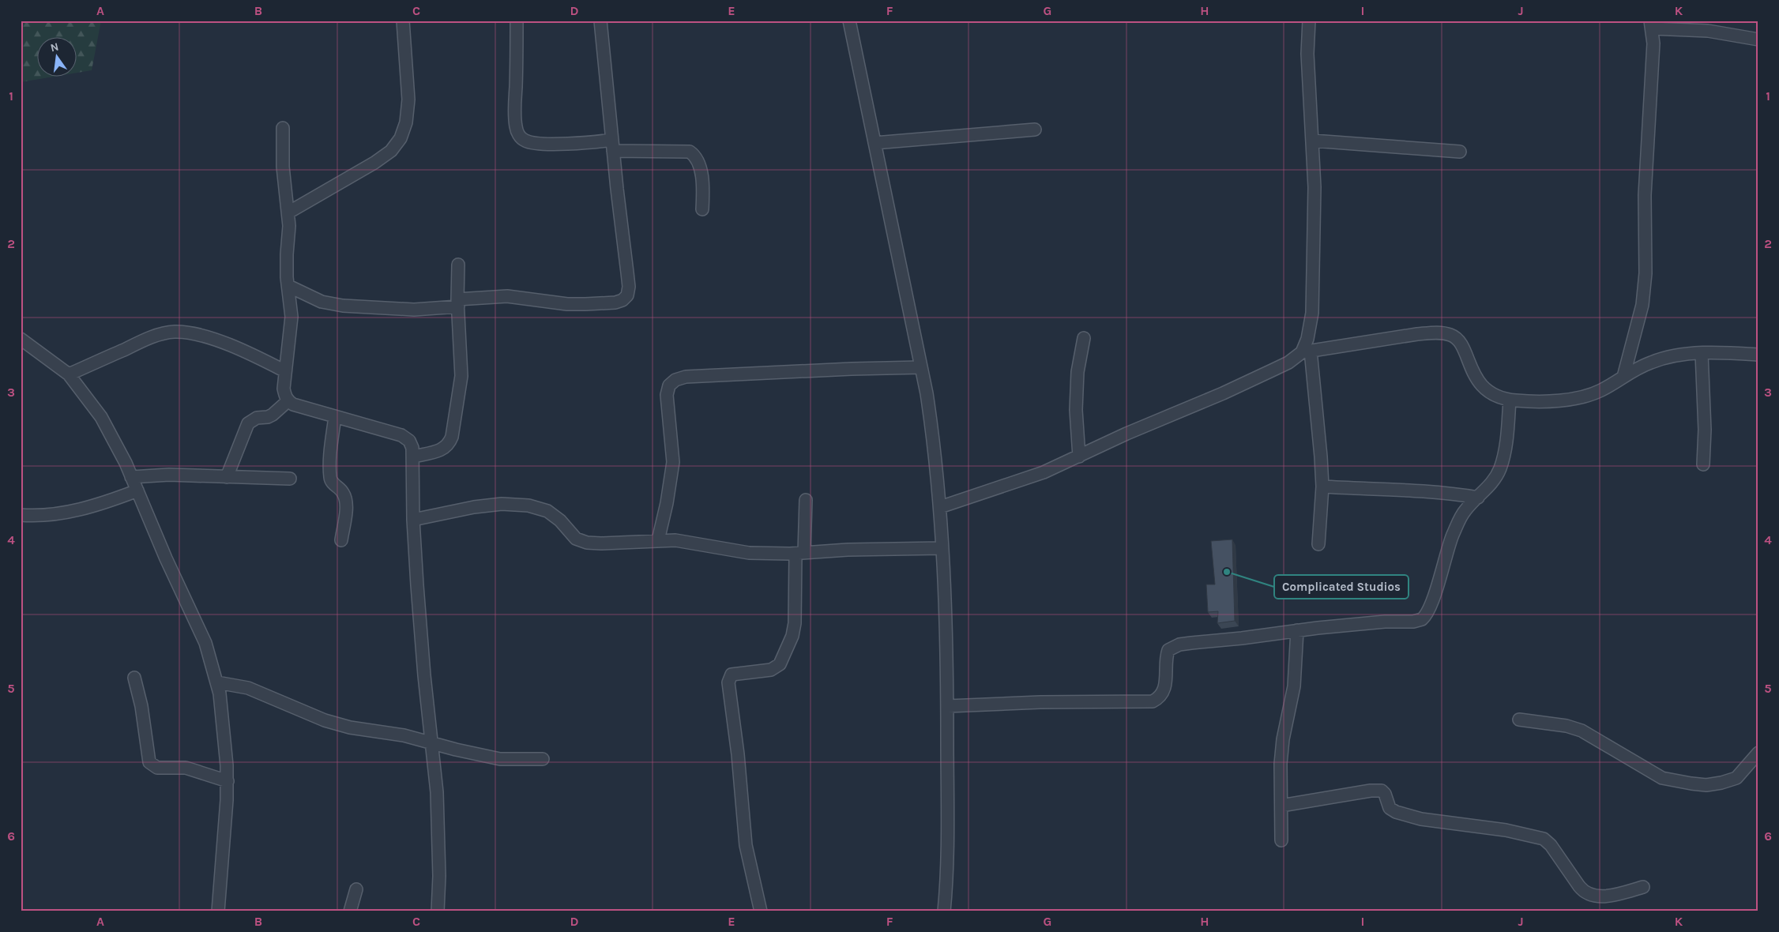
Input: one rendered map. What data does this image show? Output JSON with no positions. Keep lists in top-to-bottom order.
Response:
{
  "places": ["Complicated Studios"],
  "north": "top",
  "grid": {
    "columns": [
      "A",
      "B",
      "C",
      "D",
      "E",
      "F",
      "G",
      "H",
      "I",
      "J",
      "K"
    ],
    "rows": [
      "1",
      "2",
      "3",
      "4",
      "5",
      "6"
    ]
  }
}
